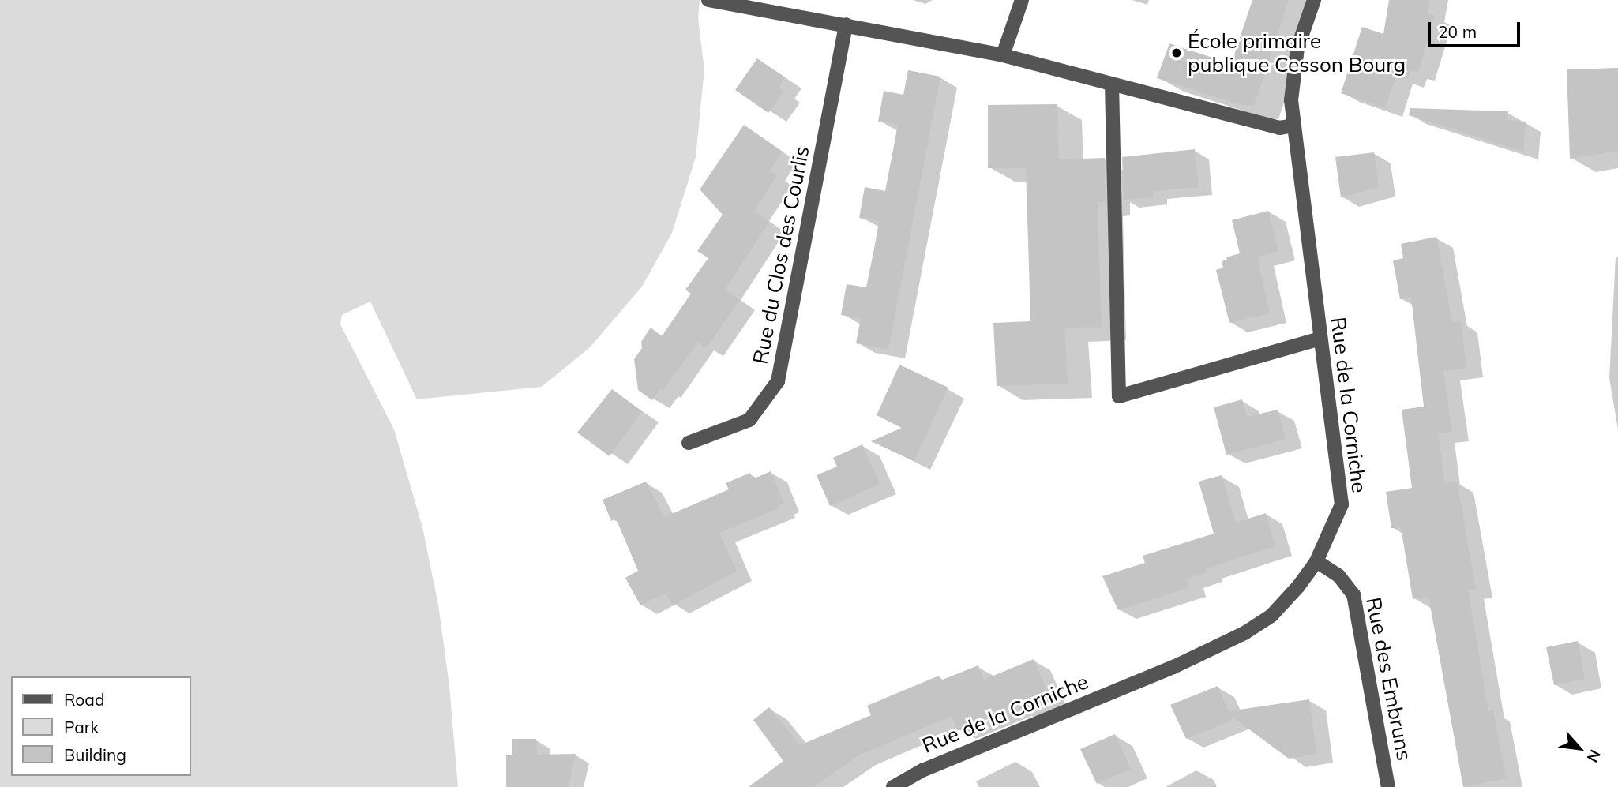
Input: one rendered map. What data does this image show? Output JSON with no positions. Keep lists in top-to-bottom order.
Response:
{
  "streets": {
    "street": ["Rue du Clos des Courlis", "Rue de la Corniche", "Rue des Embruns"]
  },
  "crossings": [
    ["Rue de la Corniche", "Rue des Embruns"]
  ],
  "places": ["École primaire publique Cesson Bourg"],
  "legend": ["Road", "Park", "Building"],
  "scale_bar": "20 m",
  "north": "bottom right"
}
